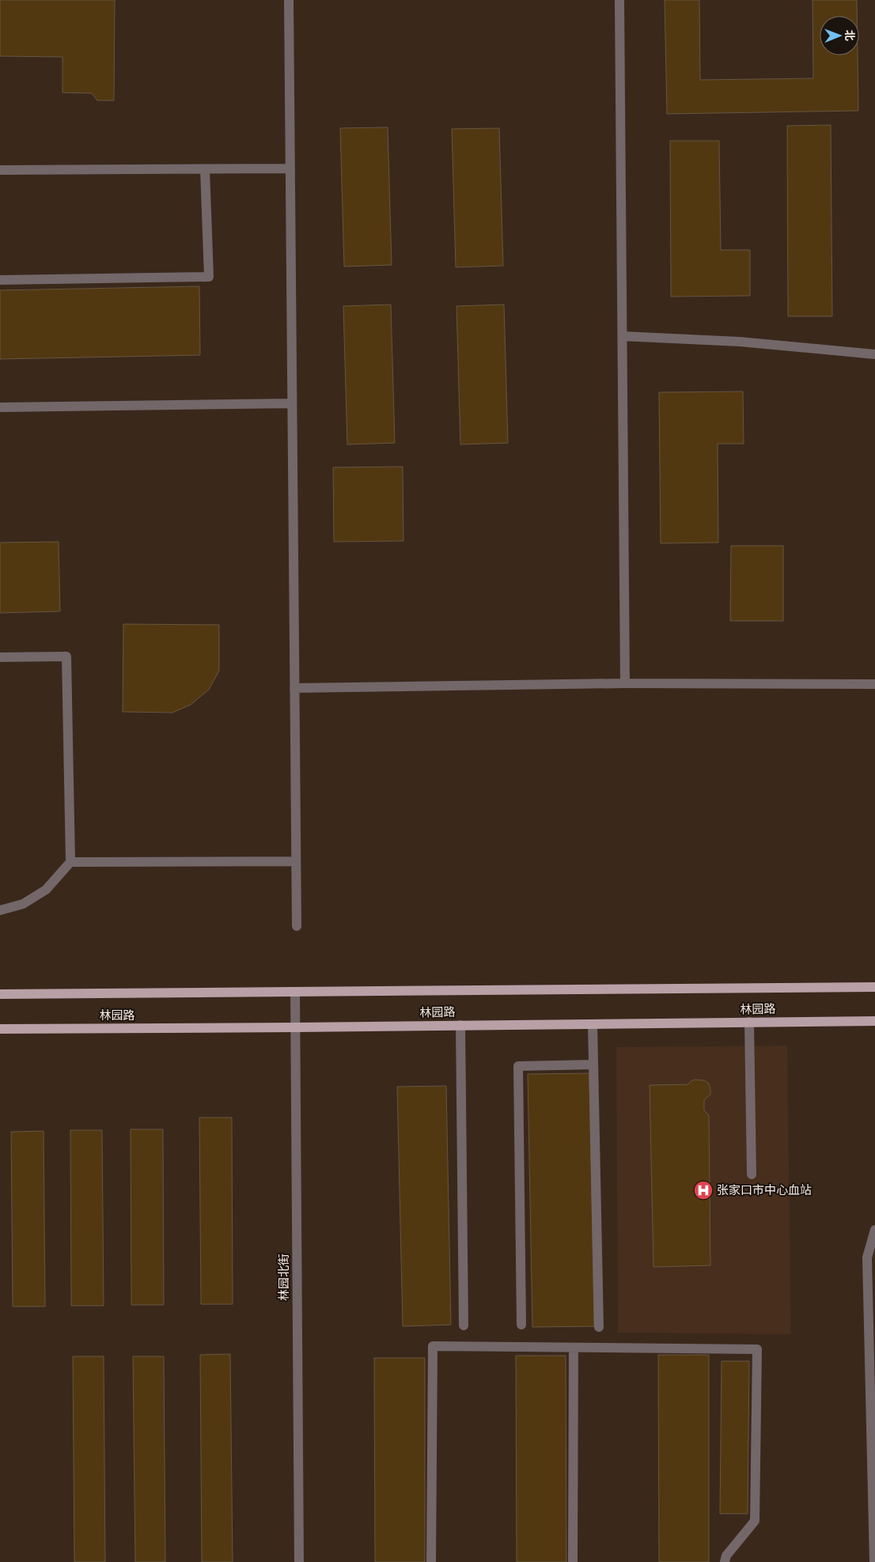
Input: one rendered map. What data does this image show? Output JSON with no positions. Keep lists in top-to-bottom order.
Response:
{
  "streets": {
    "main road": ["林园路"],
    "street": ["林园北街"]
  },
  "crossings": [
    ["林园路", "林园北街"]
  ],
  "places": {
    "hospital": ["张家口市中心血站"]
  },
  "north": "right"
}
